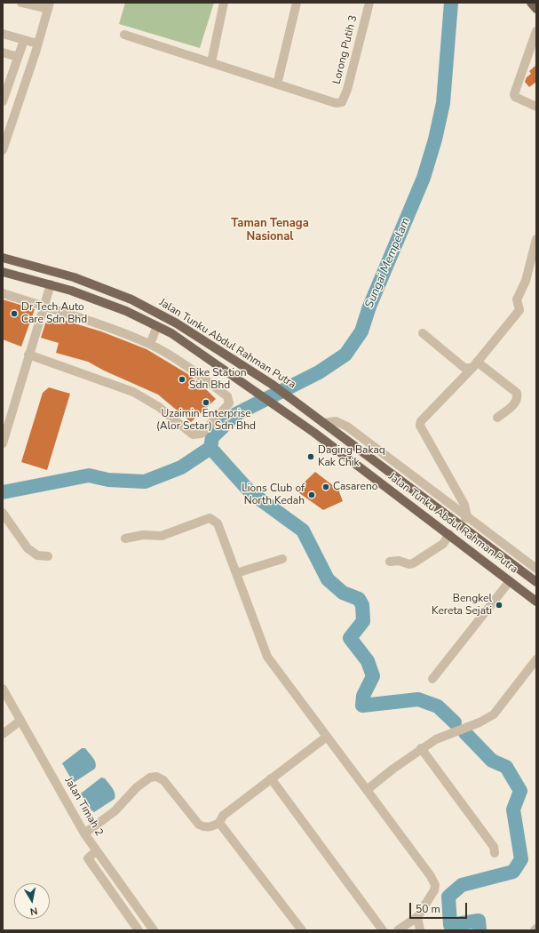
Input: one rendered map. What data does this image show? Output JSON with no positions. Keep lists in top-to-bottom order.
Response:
{
  "streets": {
    "main road": ["Jalan Tunku Abdul Rahman Putra"],
    "street": ["Lorong Putih 3", "Jalan Timah 2"]
  },
  "districts": ["Taman Tenaga Nasional"],
  "water": ["Sungai Mempelam"],
  "places": [
    "Dr Tech Auto Care Sdn Bhd",
    "Bike Station Sdn Bhd",
    "Uzaimin Enterprise (Alor Setar) Sdn Bhd",
    "Daging Bakaq Kak Chik",
    "Casareno",
    "Lions Club of North Kedah",
    "Bengkel Kereta Sejati"
  ],
  "scale_bar": "50 m",
  "north": "bottom"
}
